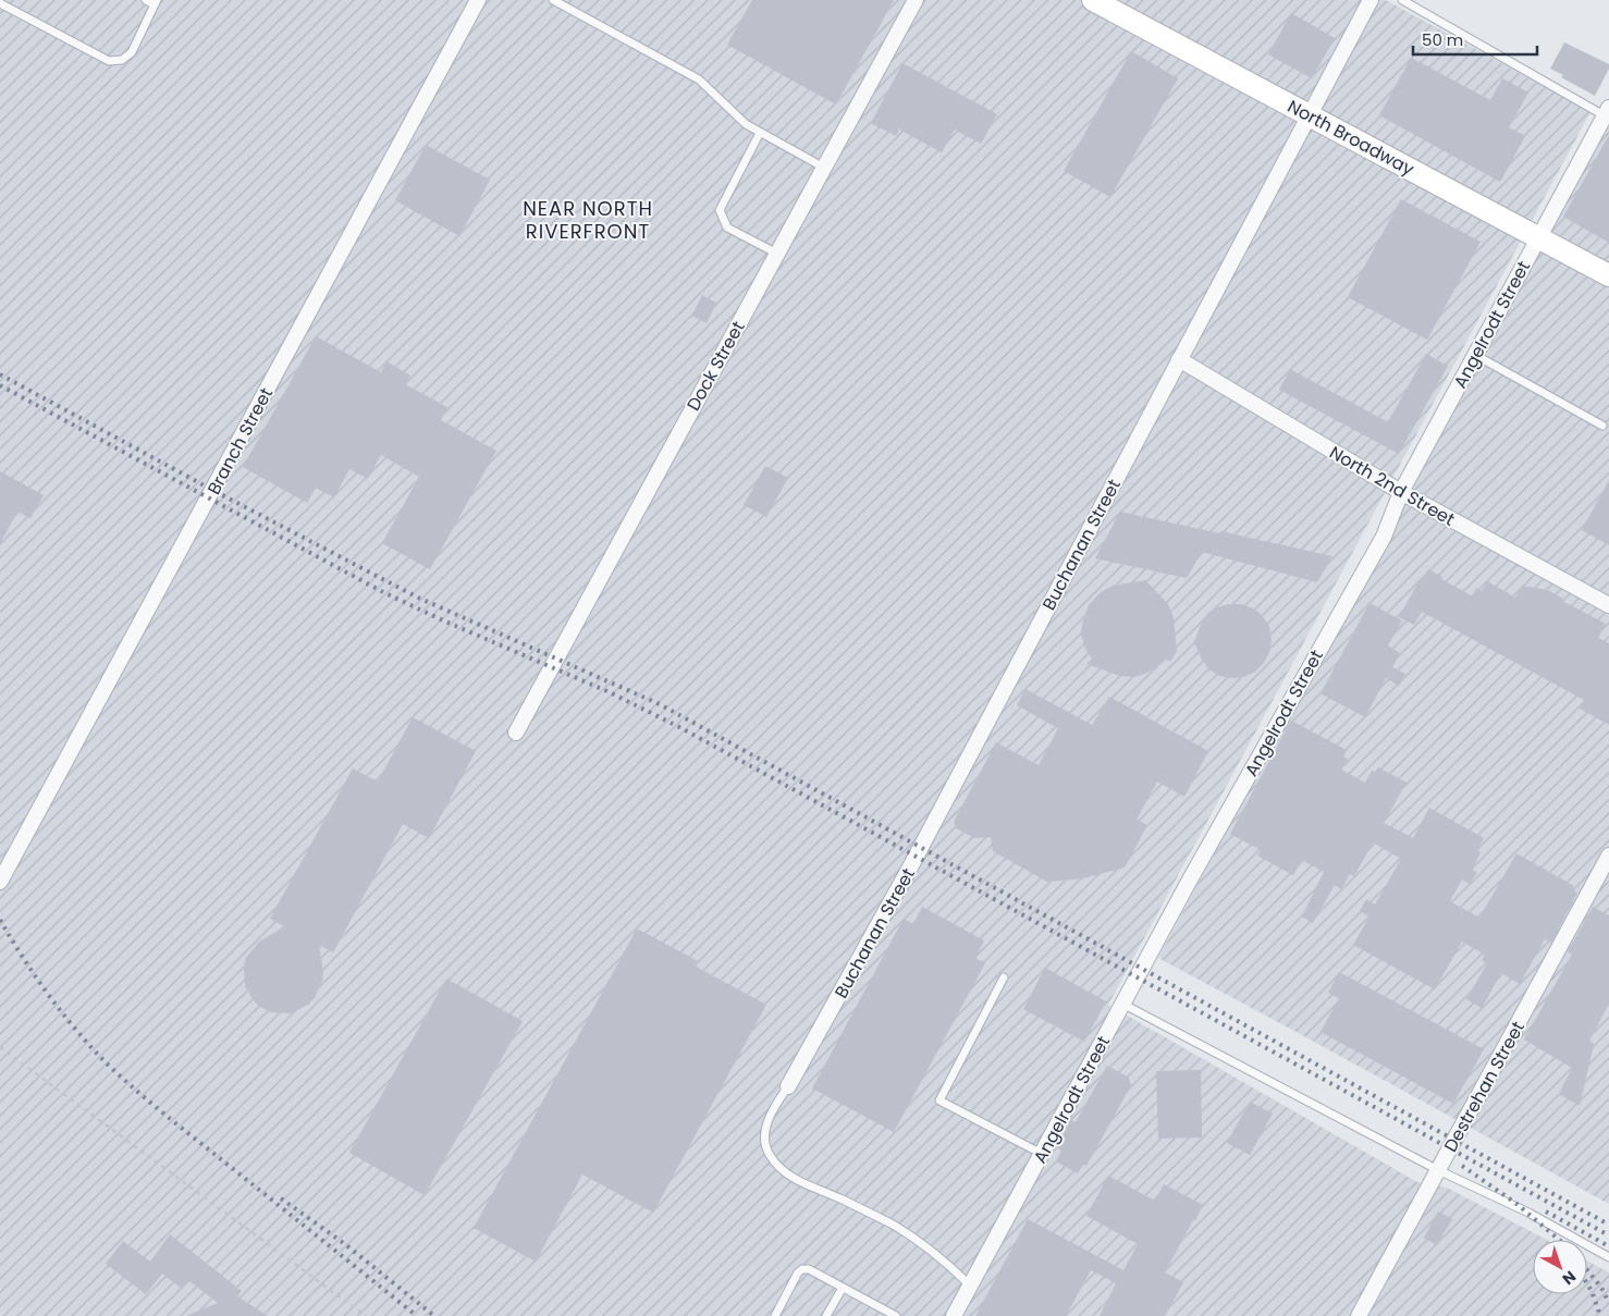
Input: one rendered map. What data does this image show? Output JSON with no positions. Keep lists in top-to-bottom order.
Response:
{
  "streets": {
    "main road": ["North Broadway"],
    "street": [
      "Angelrodt Street",
      "Dock Street",
      "Branch Street",
      "North 2nd Street",
      "Buchanan Street",
      "Destrehan Street"
    ]
  },
  "crossings": [
    ["North Broadway", "Angelrodt Street"],
    ["North Broadway", "Buchanan Street"],
    ["Angelrodt Street", "North 2nd Street"],
    ["North 2nd Street", "Buchanan Street"]
  ],
  "districts": ["NEAR NORTH RIVERFRONT"],
  "scale_bar": "50 m",
  "north": "bottom right"
}
